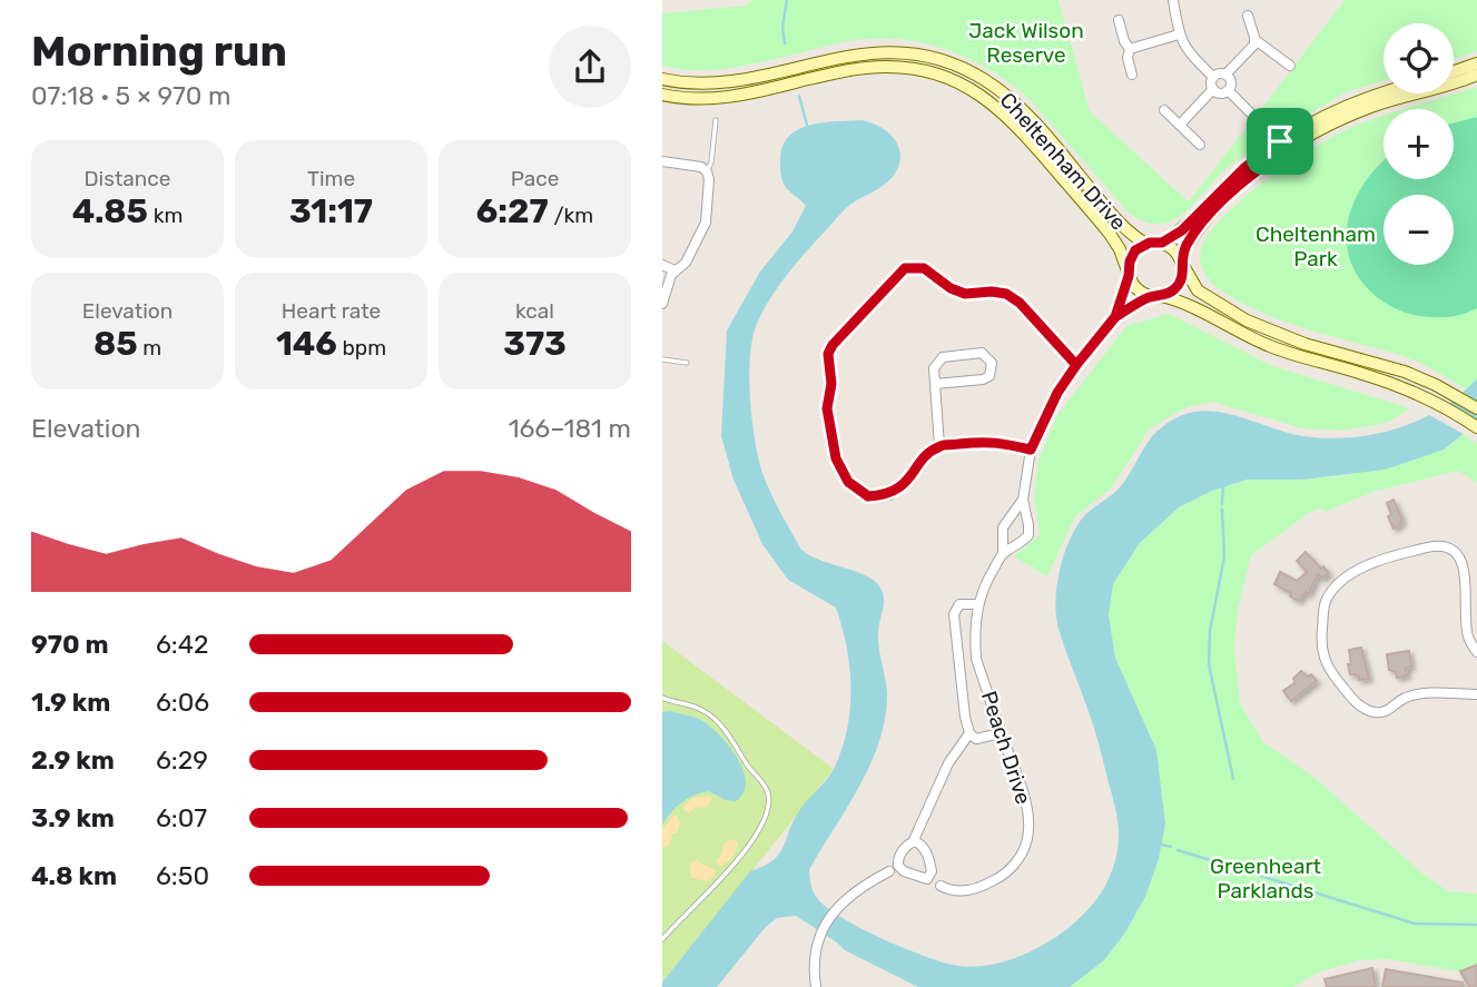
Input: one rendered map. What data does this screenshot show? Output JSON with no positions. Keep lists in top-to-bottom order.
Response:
{
  "streets": {
    "main road": ["Cheltenham Drive"],
    "street": ["Peach Drive"]
  },
  "crossings": [
    ["Cheltenham Drive", "Peach Drive"]
  ],
  "parks": ["Jack Wilson Reserve", "Cheltenham Park", "Greenheart Parklands"],
  "page": {
    "heading": ["Morning run", "07:18 · 5 × 970 m"],
    "map_buttons": ["+", "−"],
    "stats": [
      ["Distance", "4.85 km"],
      ["Time", "31:17"],
      ["Pace", "6:27 /km"],
      ["Elevation", "85 m"],
      ["Heart rate", "146 bpm"],
      ["kcal", "373"]
    ],
    "chart": ["Elevation", "166–181 m"],
    "list": [
      {
        "name": "970 m",
        "note": "6:42"
      },
      {
        "name": "1.9 km",
        "note": "6:06"
      },
      {
        "name": "2.9 km",
        "note": "6:29"
      },
      {
        "name": "3.9 km",
        "note": "6:07"
      },
      {
        "name": "4.8 km",
        "note": "6:50"
      }
    ]
  }
}
